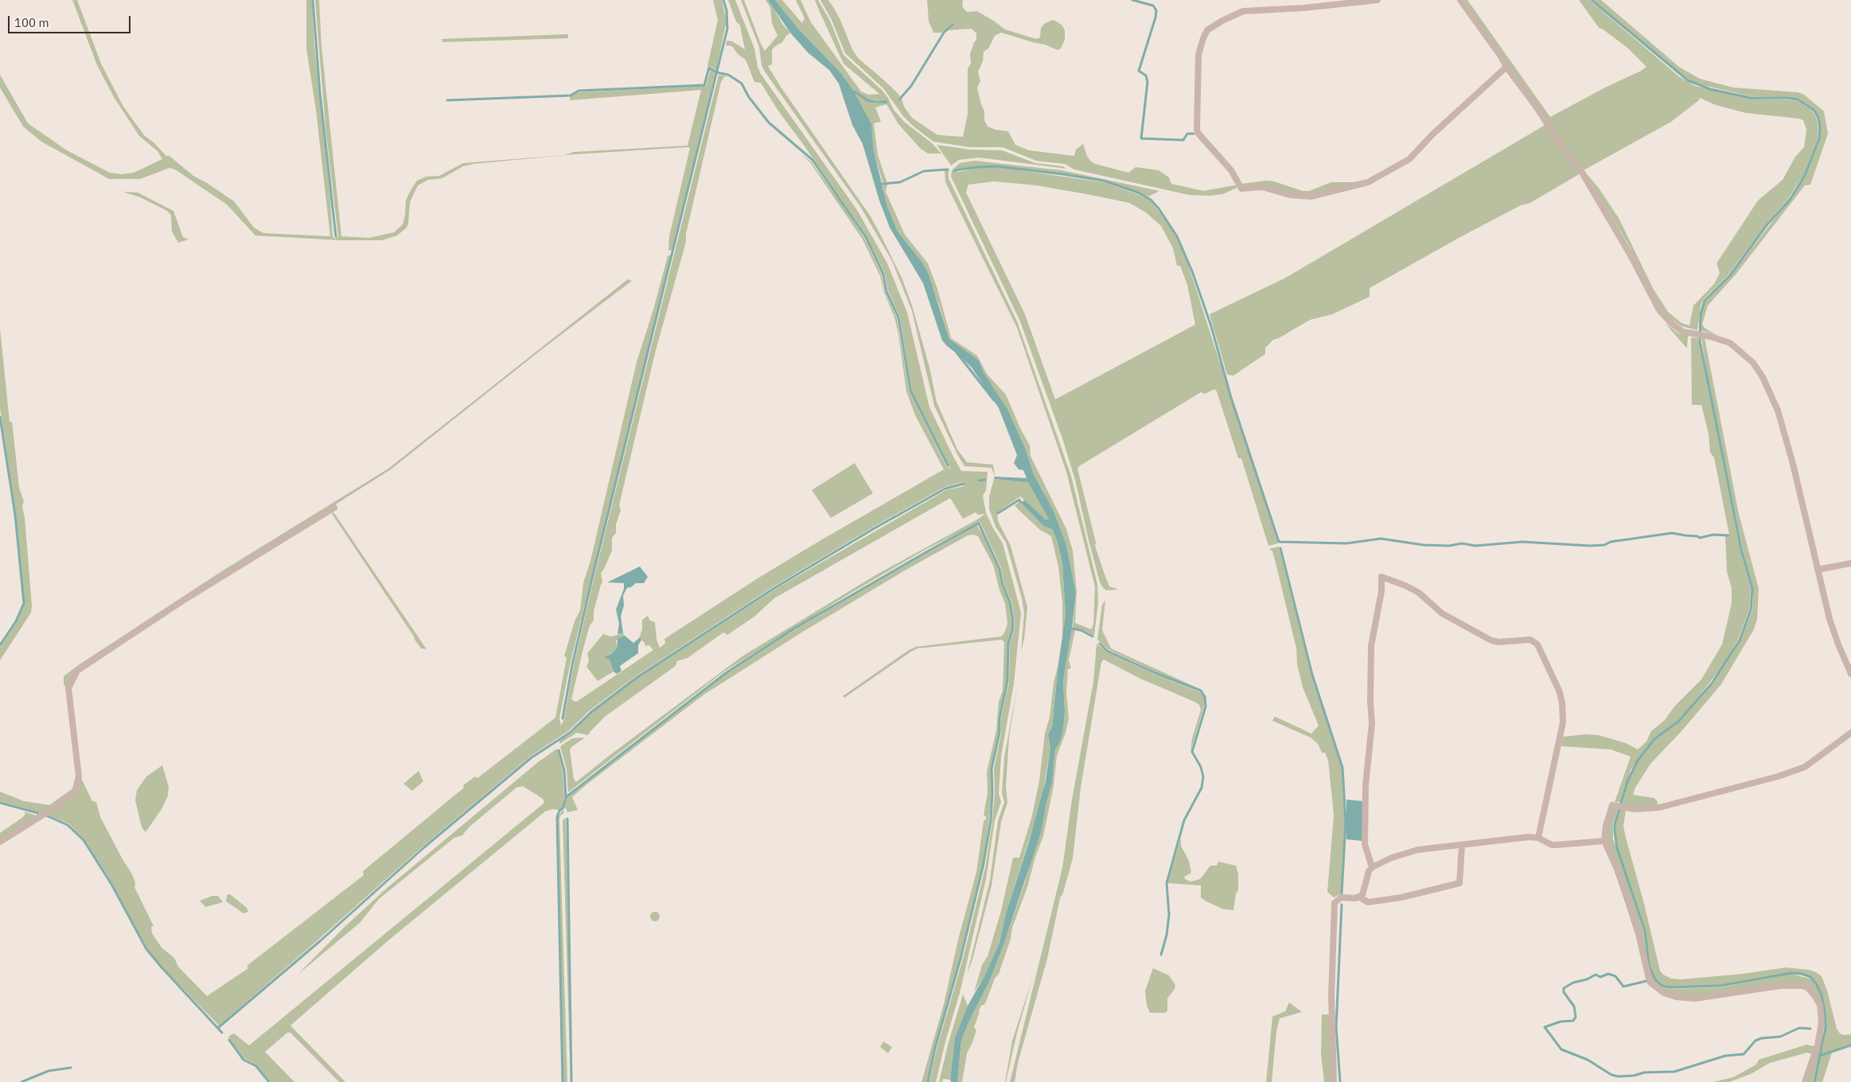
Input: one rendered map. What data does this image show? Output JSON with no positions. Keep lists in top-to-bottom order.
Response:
{
  "scale_bar": "100 m"
}
